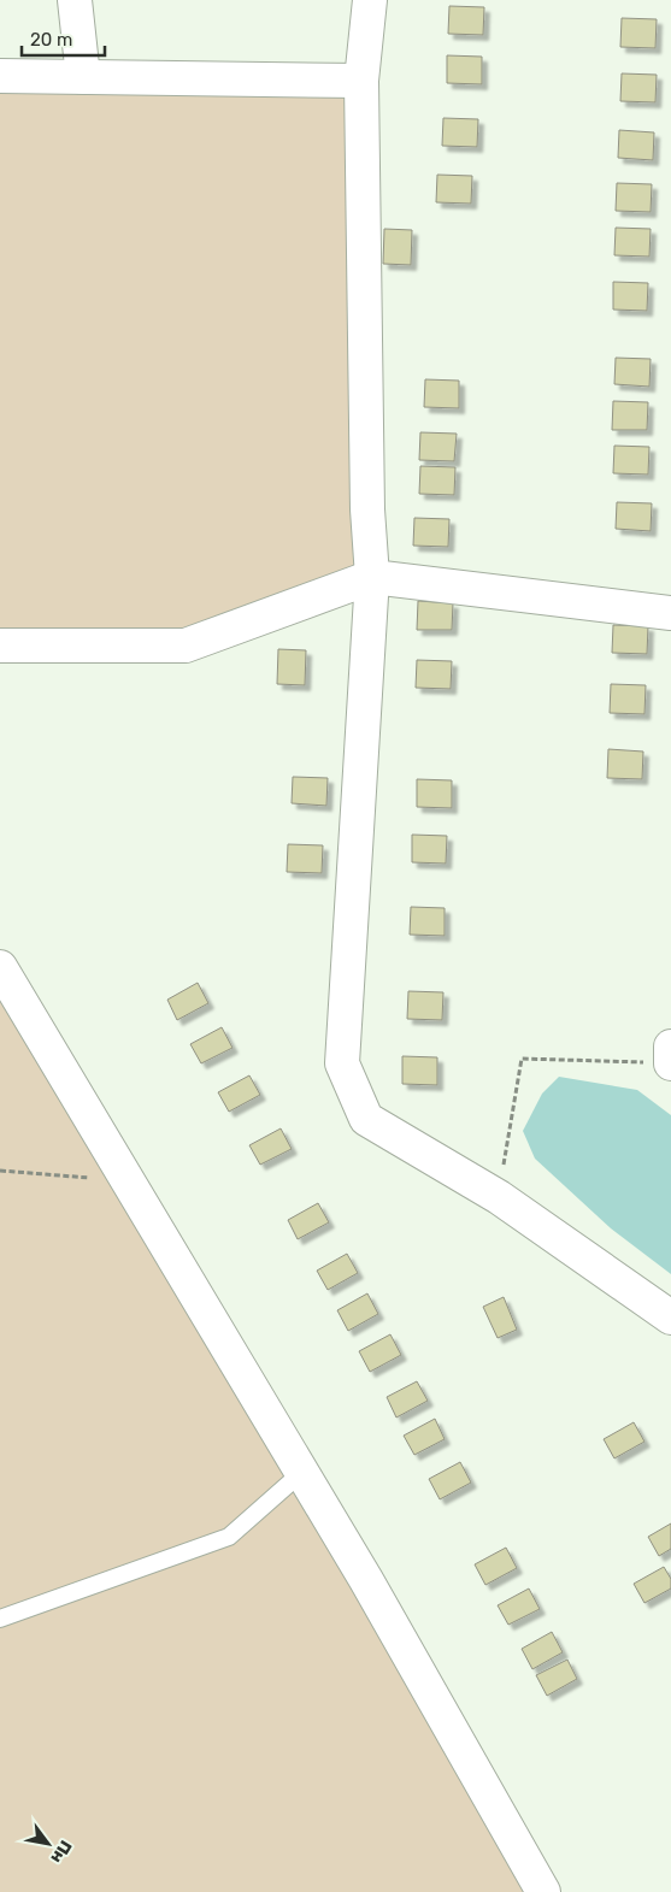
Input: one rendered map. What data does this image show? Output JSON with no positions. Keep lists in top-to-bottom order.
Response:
{
  "scale_bar": "20 m",
  "north": "bottom right"
}
